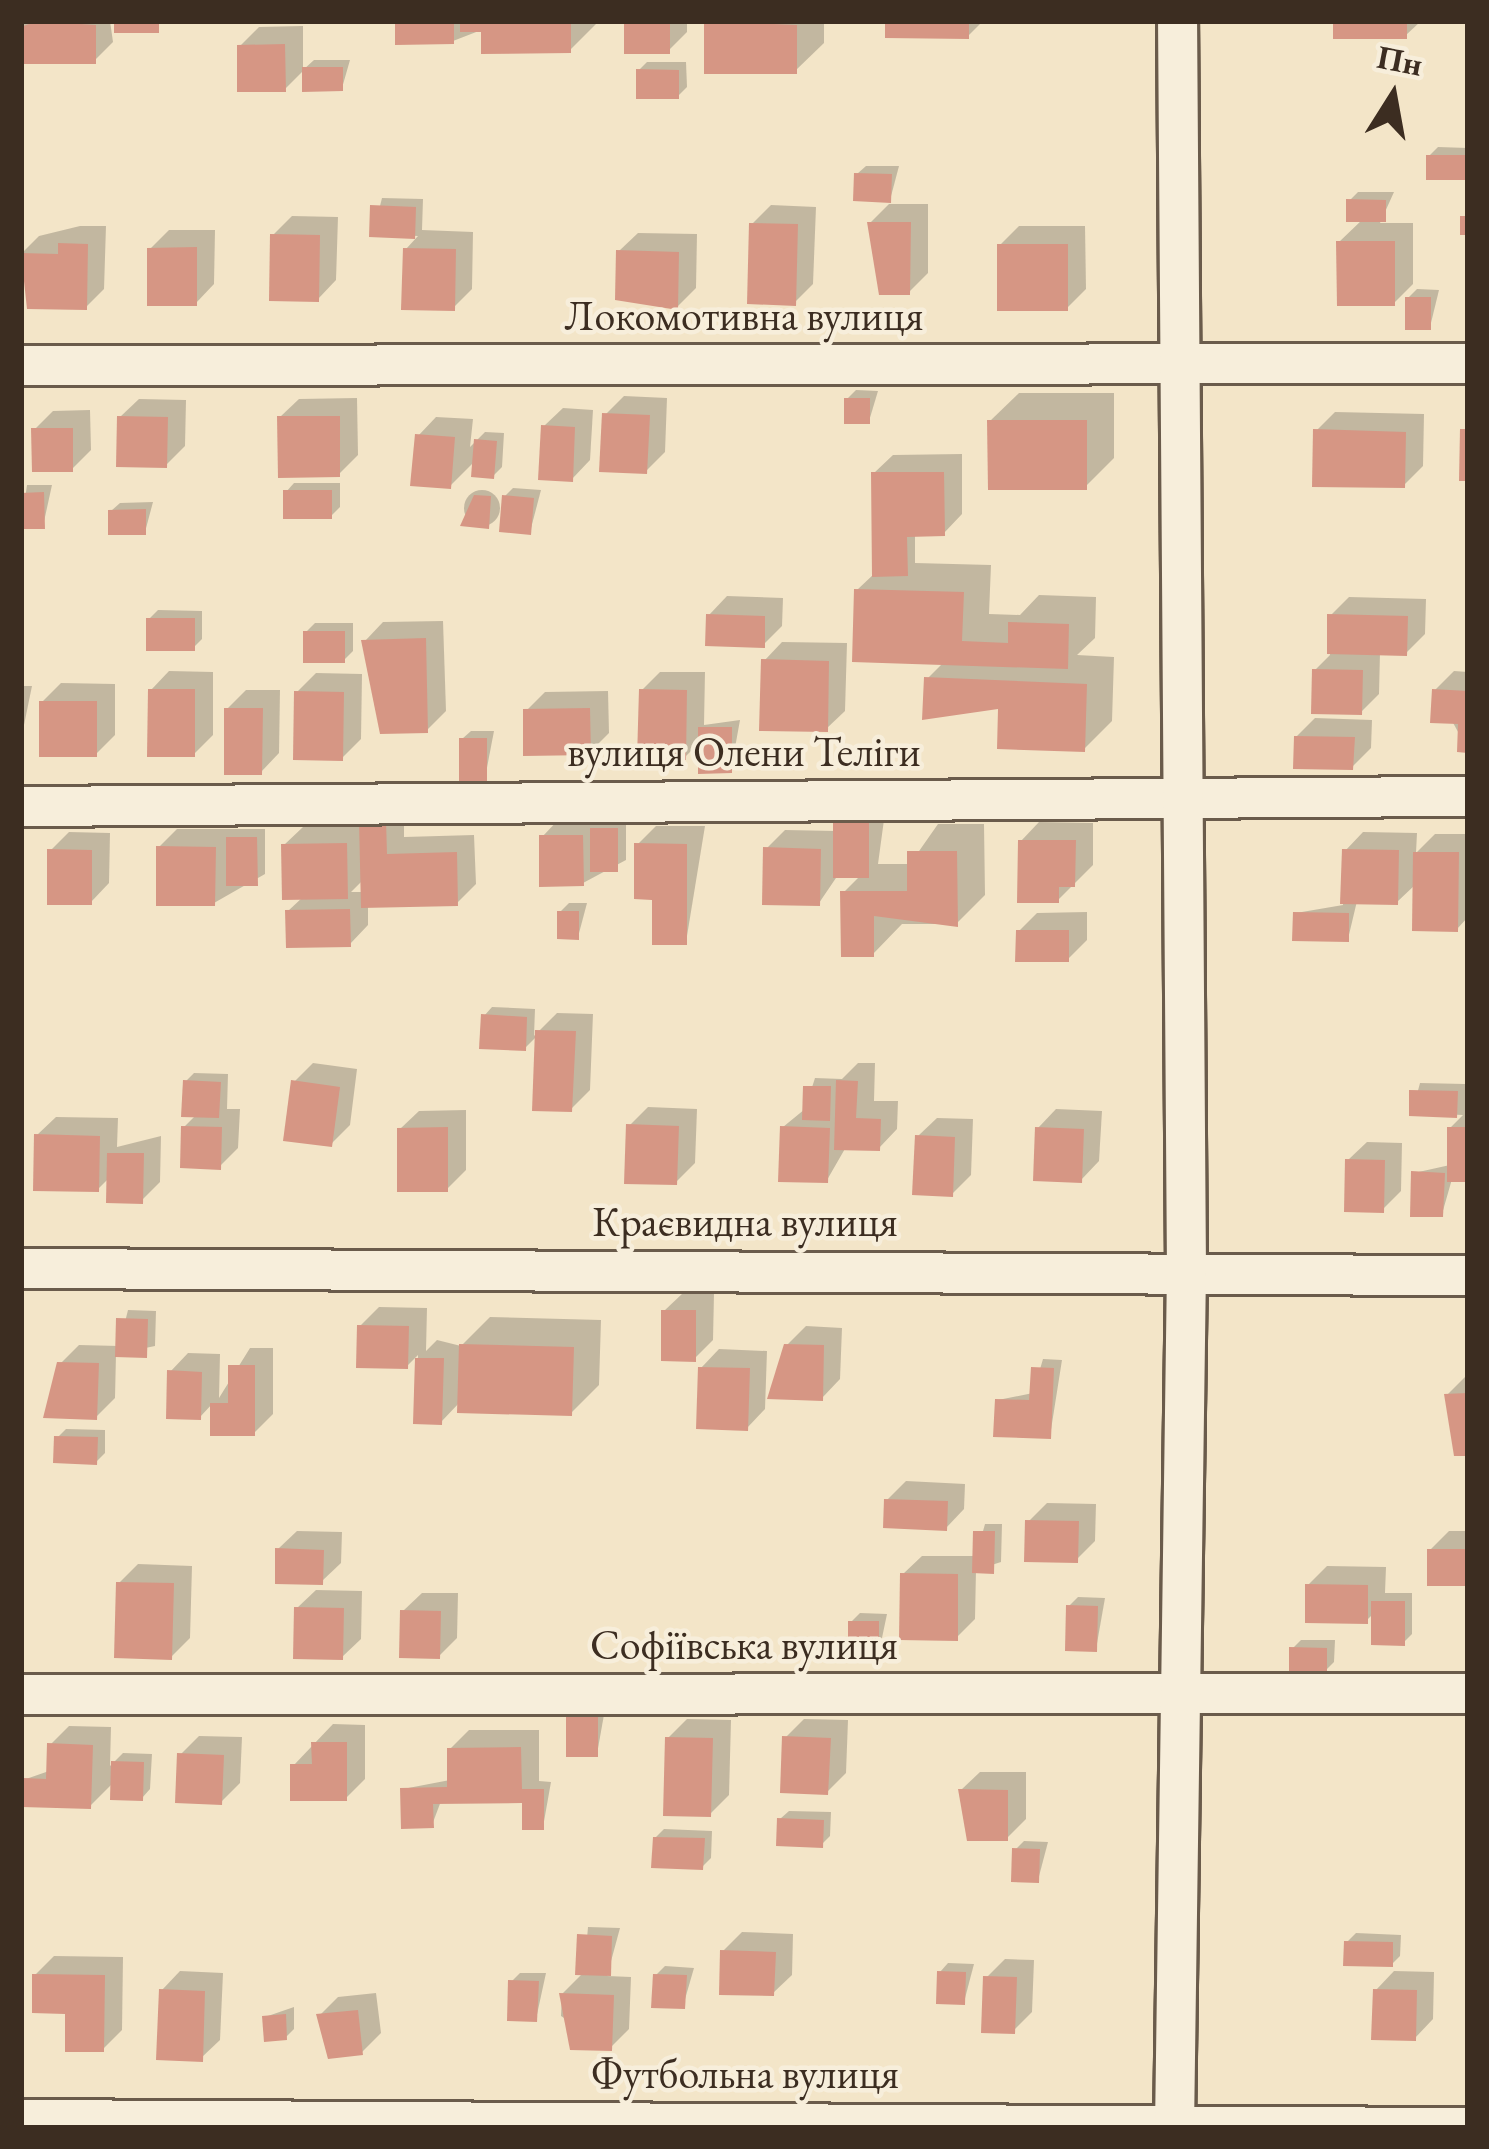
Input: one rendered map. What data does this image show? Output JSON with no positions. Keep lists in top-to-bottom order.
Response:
{
  "streets": {
    "street": [
      "Локомотивна вулиця",
      "вулиця Олени Теліги",
      "Краєвидна вулиця",
      "Софіївська вулиця",
      "Футбольна вулиця"
    ]
  },
  "north": "top"
}
